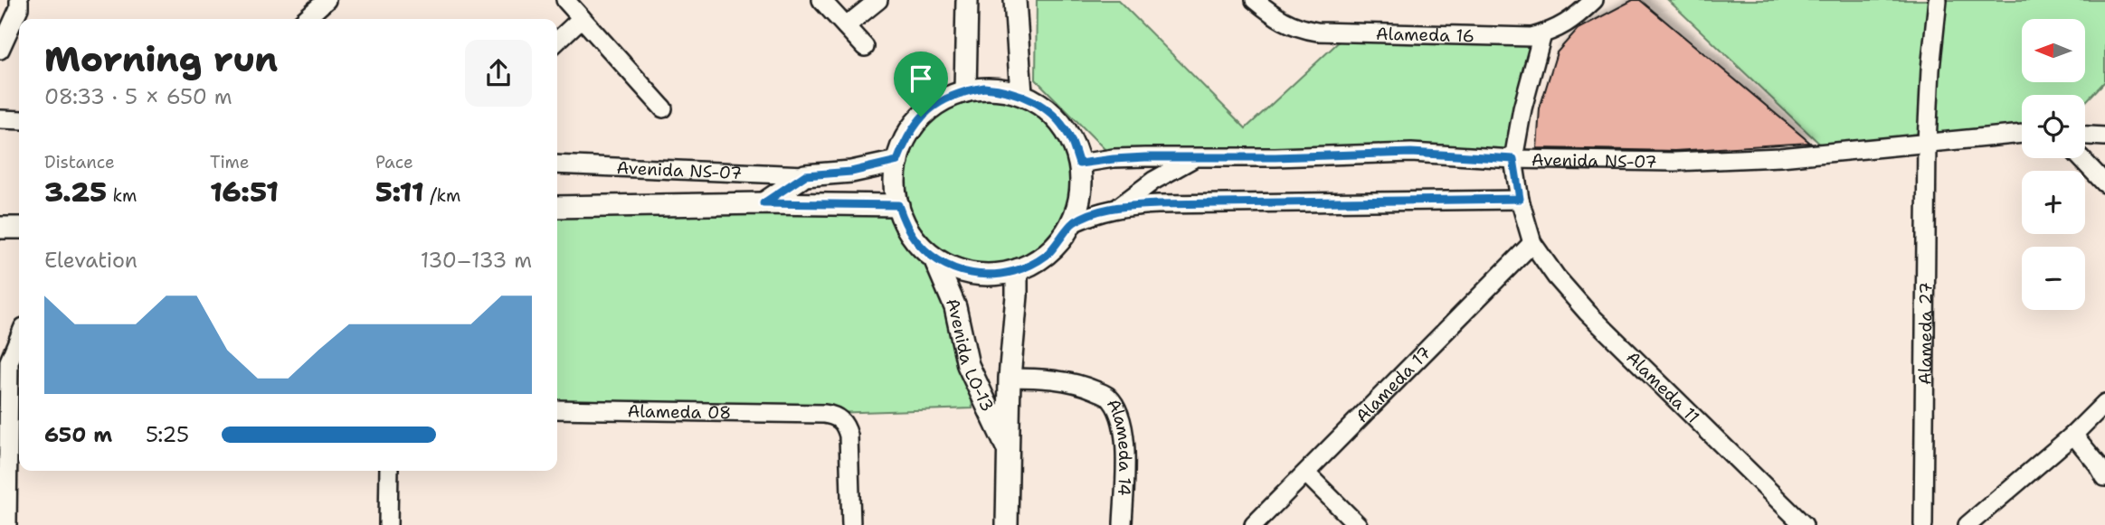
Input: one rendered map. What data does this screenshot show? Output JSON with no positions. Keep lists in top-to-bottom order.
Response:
{
  "streets": {
    "street": [
      "Alameda 16",
      "Avenida NS-07",
      "Alameda 27",
      "Avenida LO-13",
      "Alameda 17",
      "Alameda 11",
      "Alameda 08",
      "Alameda 14"
    ]
  },
  "crossings": [
    ["Alameda 16", "Alameda 11"],
    ["Avenida NS-07", "Alameda 27"],
    ["Avenida NS-07", "Avenida LO-13"],
    ["Avenida NS-07", "Alameda 11"],
    ["Avenida LO-13", "Alameda 14"],
    ["Alameda 17", "Alameda 11"]
  ],
  "north": "left",
  "page": {
    "map_buttons": ["+", "−"],
    "heading": ["Morning run", "08:33 · 5 × 650 m"],
    "stats": [
      ["Distance", "3.25 km"],
      ["Time", "16:51"],
      ["Pace", "5:11 /km"]
    ],
    "chart": ["Elevation", "130–133 m"],
    "list": [
      {
        "name": "650 m",
        "note": "5:25"
      }
    ]
  }
}
